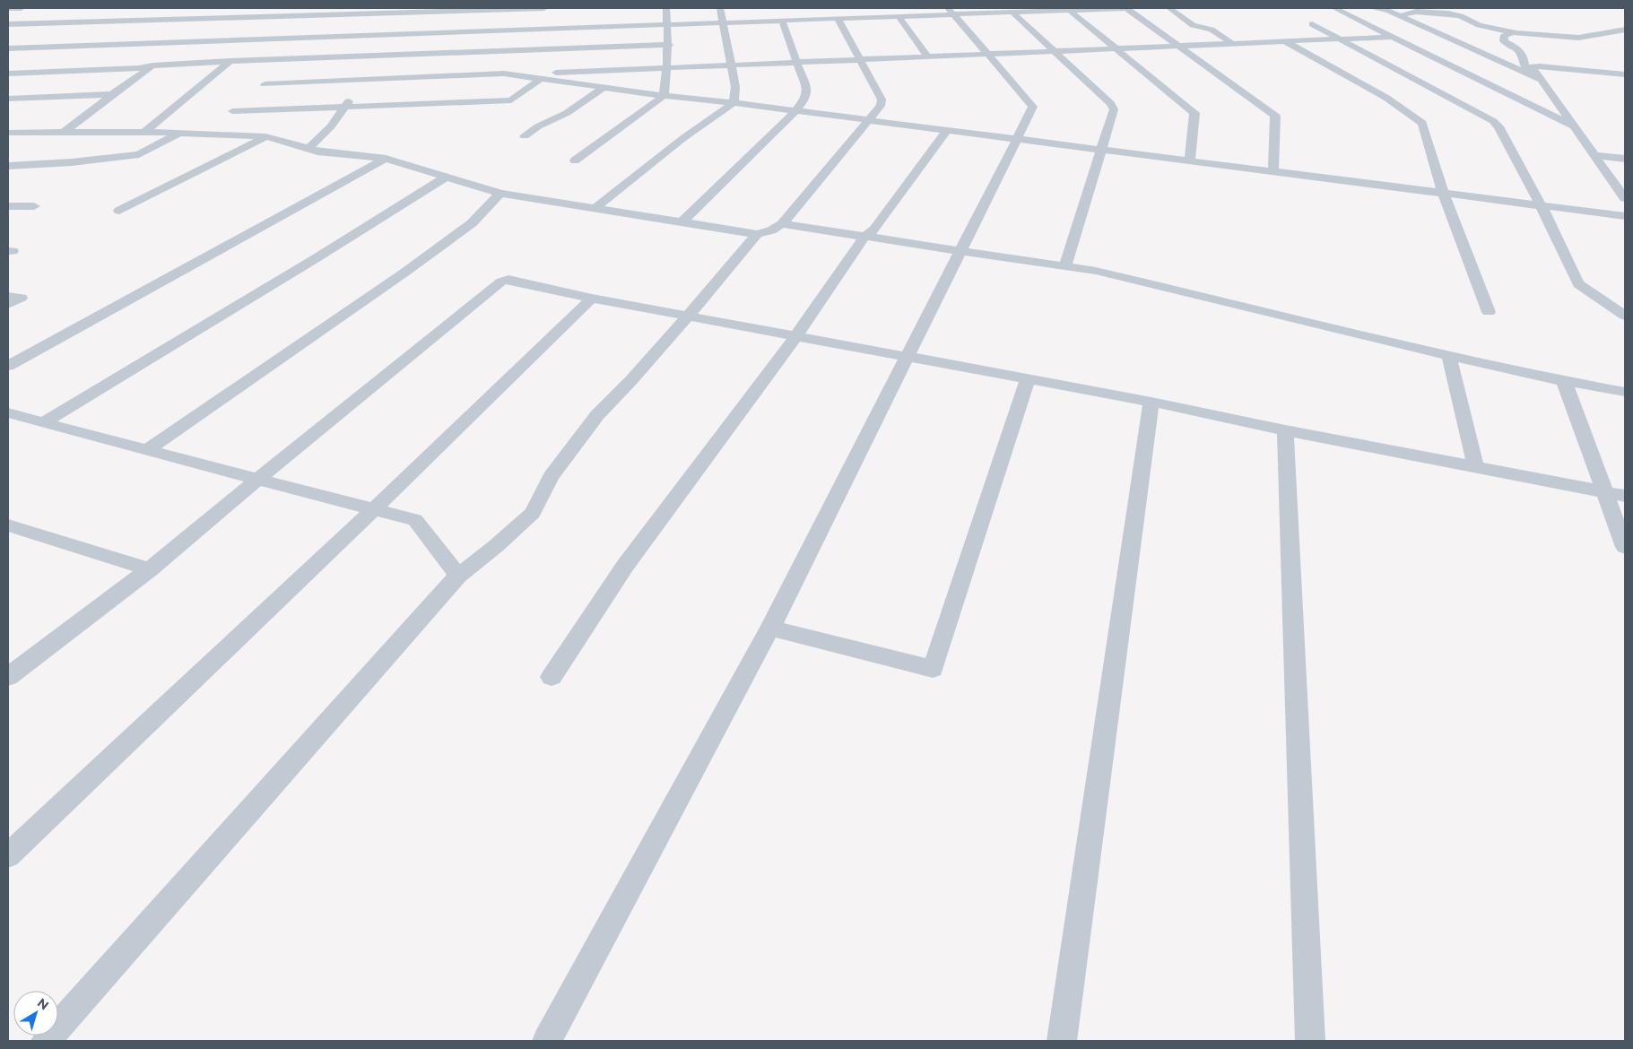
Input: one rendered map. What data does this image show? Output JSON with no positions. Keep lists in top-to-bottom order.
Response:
{
  "north": "top right"
}
